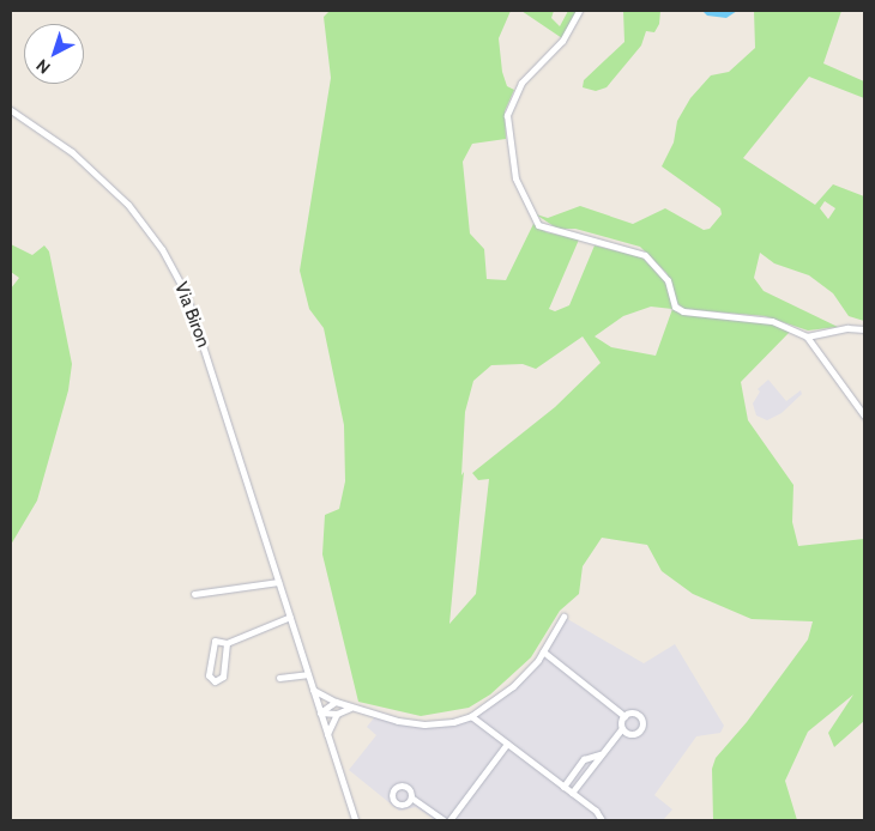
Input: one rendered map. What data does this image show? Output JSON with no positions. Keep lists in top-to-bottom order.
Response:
{
  "streets": {
    "street": ["Via Biron"]
  },
  "north": "bottom left"
}
